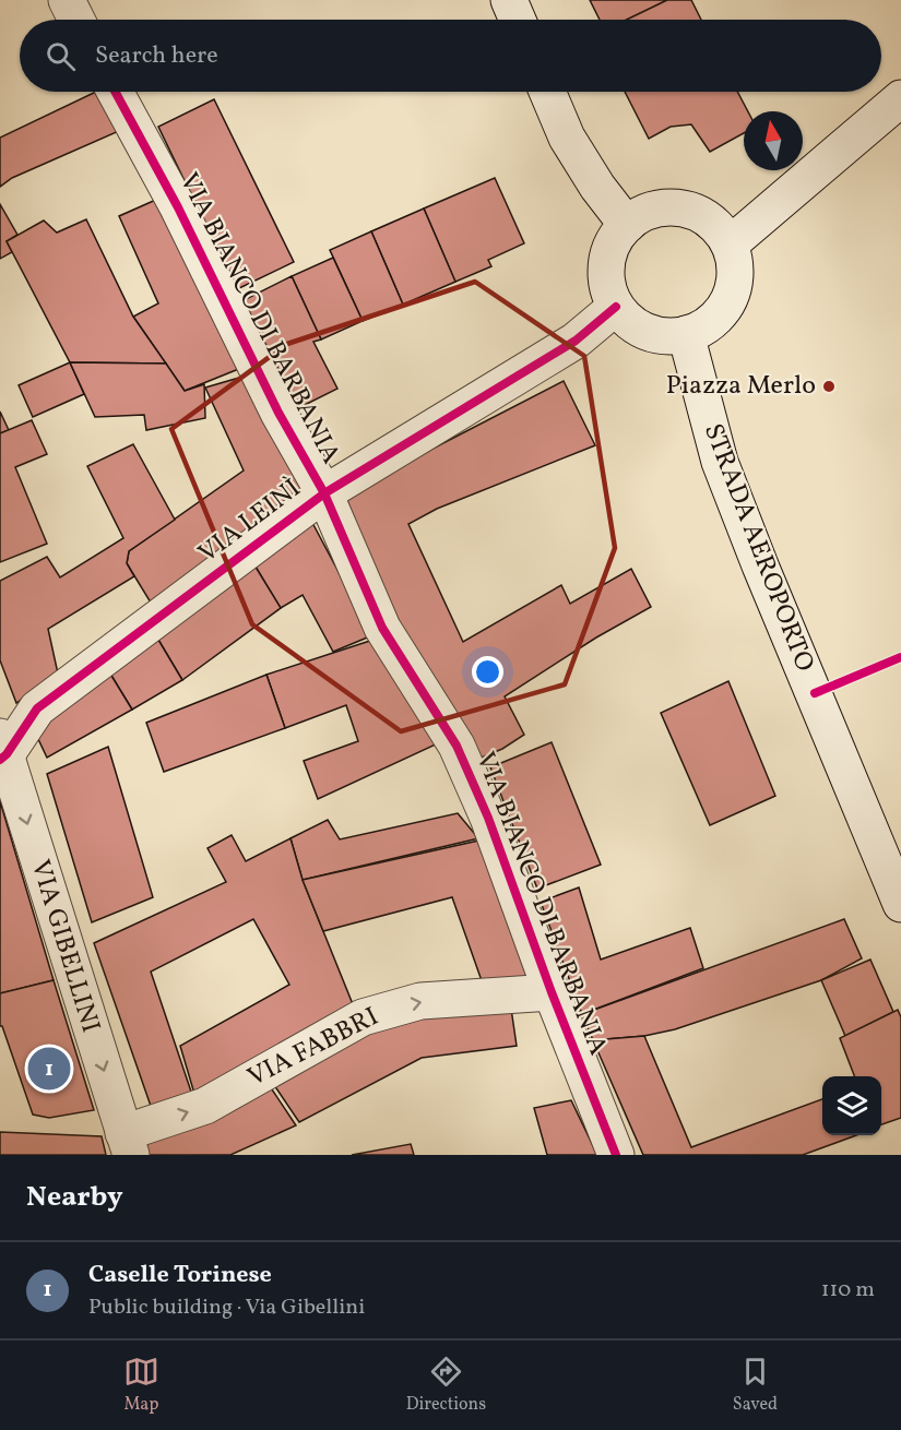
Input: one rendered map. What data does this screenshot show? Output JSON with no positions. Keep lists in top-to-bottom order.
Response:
{
  "streets": {
    "street": [
      "VIA BIANCO DI BARBANIA",
      "VIA LEINÌ",
      "STRADA AEROPORTO",
      "VIA GIBELLINI",
      "VIA FABBRI"
    ]
  },
  "crossings": [
    ["VIA BIANCO DI BARBANIA", "VIA LEINÌ"],
    ["VIA BIANCO DI BARBANIA", "VIA FABBRI"],
    ["VIA LEINÌ", "STRADA AEROPORTO"],
    ["VIA LEINÌ", "VIA GIBELLINI"],
    ["VIA GIBELLINI", "VIA FABBRI"]
  ],
  "one_way": ["VIA GIBELLINI", "VIA FABBRI"],
  "places": ["Piazza Merlo"],
  "north": "top",
  "page": {
    "search": "Search here",
    "pins": "1",
    "heading": "Nearby",
    "list": [
      {
        "mark": "1",
        "name": "Caselle Torinese",
        "note": "Public building · Via Gibellini",
        "value": "110 m"
      }
    ],
    "nav": ["Map", "Directions", "Saved"]
  }
}
